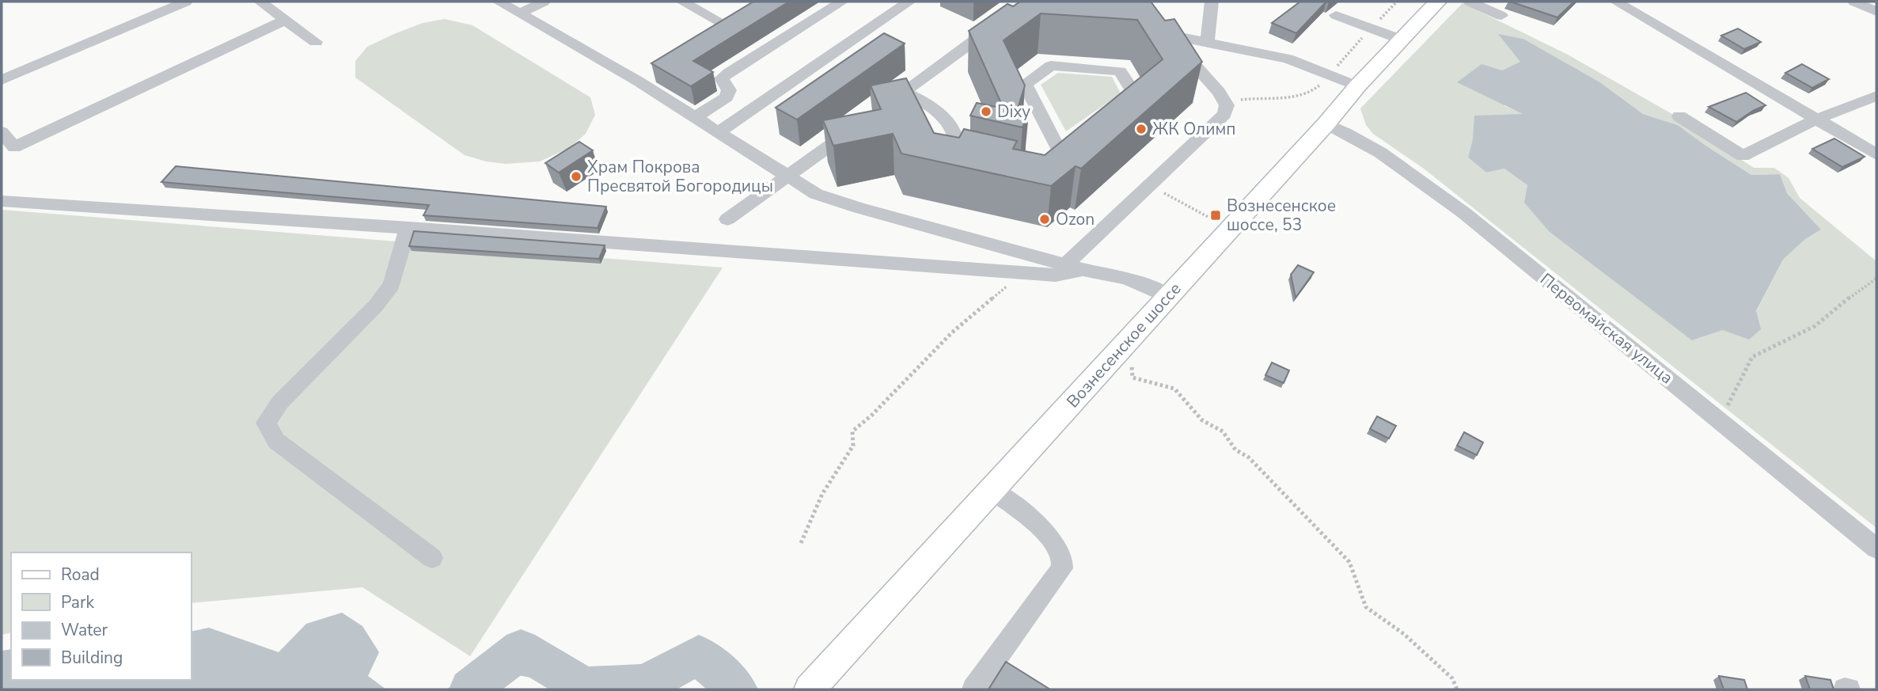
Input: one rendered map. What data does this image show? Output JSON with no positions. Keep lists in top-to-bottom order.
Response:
{
  "streets": {
    "main road": ["Вознесенское шоссе"],
    "street": ["Первомайская улица"]
  },
  "crossings": [
    ["Первомайская улица", "Вознесенское шоссе"]
  ],
  "places": {
    "other": [
      "Dixy",
      "ЖК Олимп",
      "Храм Покрова Пресвятой Богородицы",
      "Ozon"
    ],
    "transit": ["Вознесенское шоссе, 53"]
  },
  "legend": [
    "Road",
    "Park",
    "Water",
    "Building"
  ]
}
